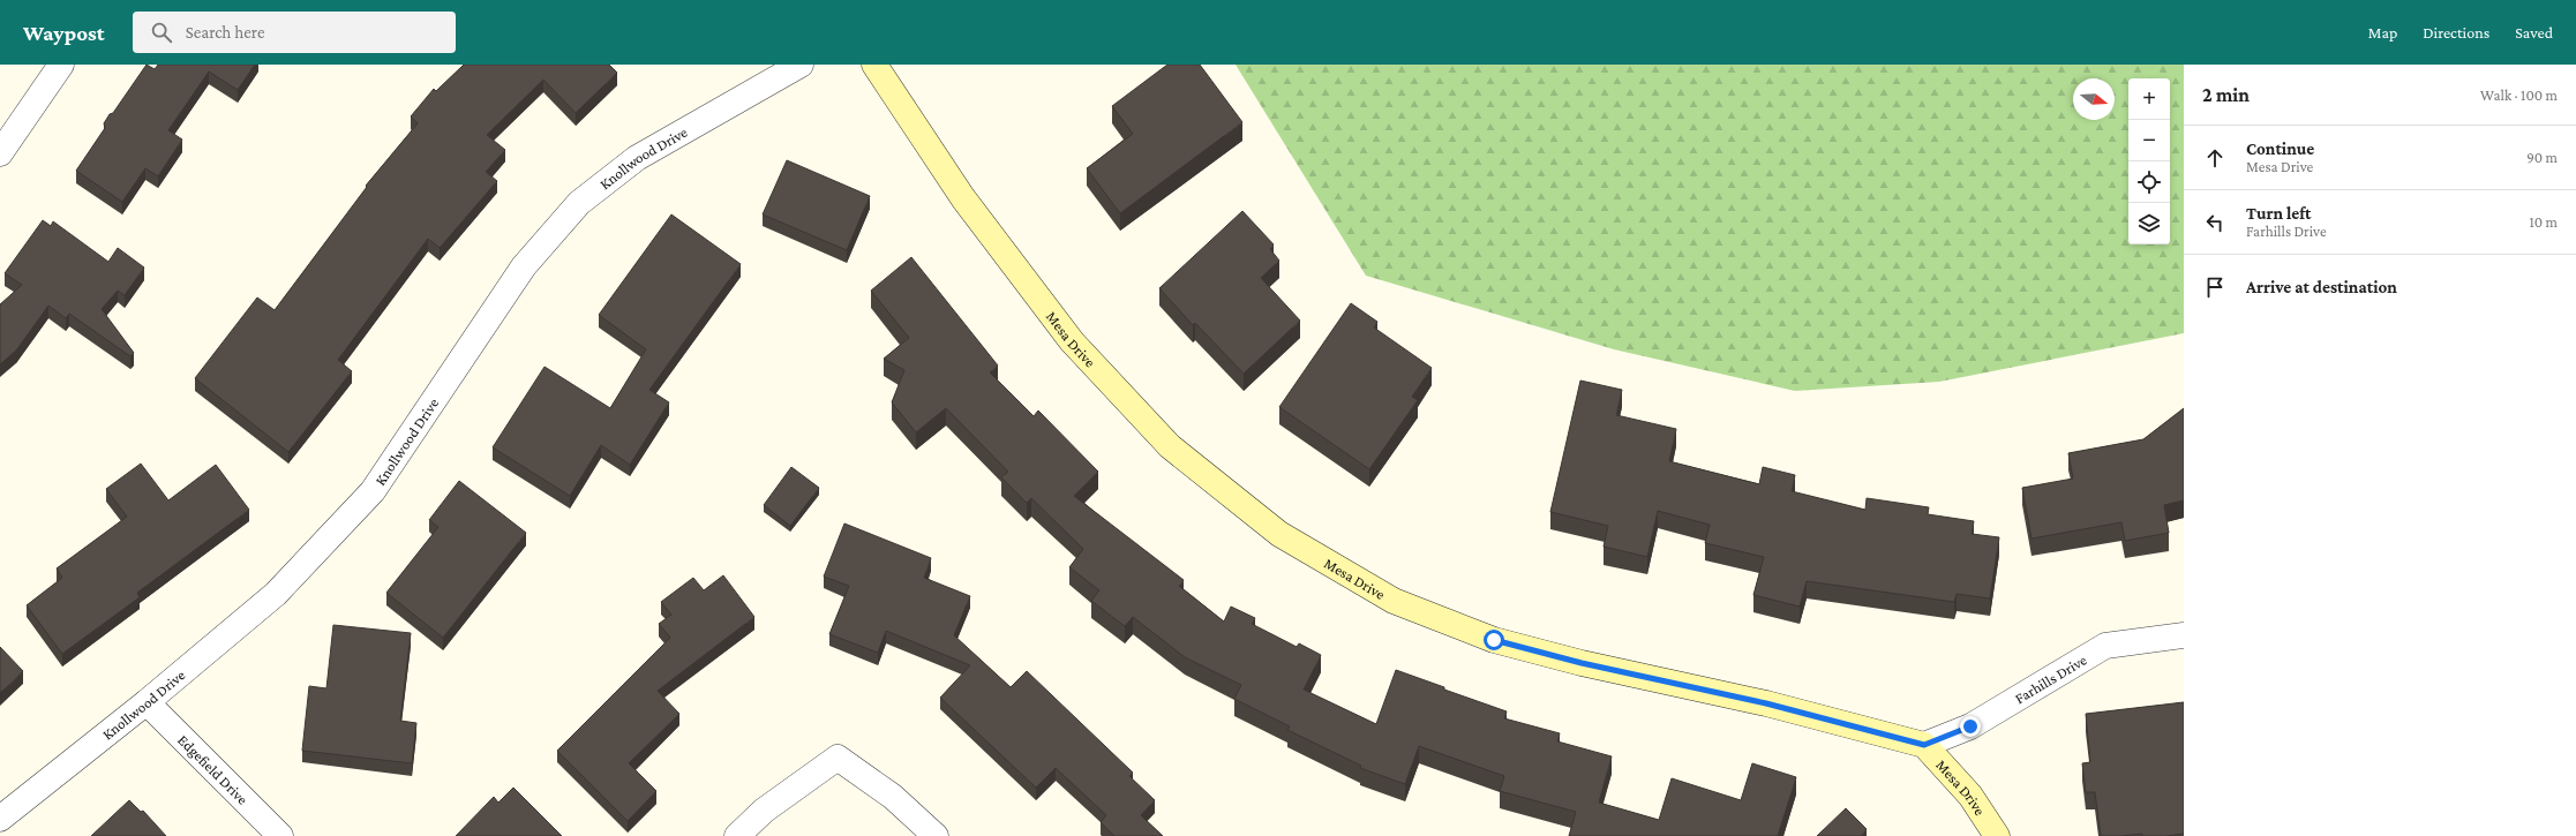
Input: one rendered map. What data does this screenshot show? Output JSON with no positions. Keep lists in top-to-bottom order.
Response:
{
  "streets": {
    "street": [
      "Knollwood Drive",
      "Mesa Drive",
      "Farhills Drive",
      "Edgefield Drive"
    ]
  },
  "crossings": [
    ["Knollwood Drive", "Edgefield Drive"],
    ["Mesa Drive", "Farhills Drive"]
  ],
  "north": "right",
  "page": {
    "header": "Waypost",
    "search": "Search here",
    "nav": ["Map", "Directions", "Saved"],
    "heading": ["2 min", "Walk · 100 m"],
    "map_buttons": ["+", "−"],
    "list": [
      ["Continue", "Mesa Drive", "90 m"],
      ["Turn left", "Farhills Drive", "10 m"],
      "Arrive at destination"
    ]
  }
}
